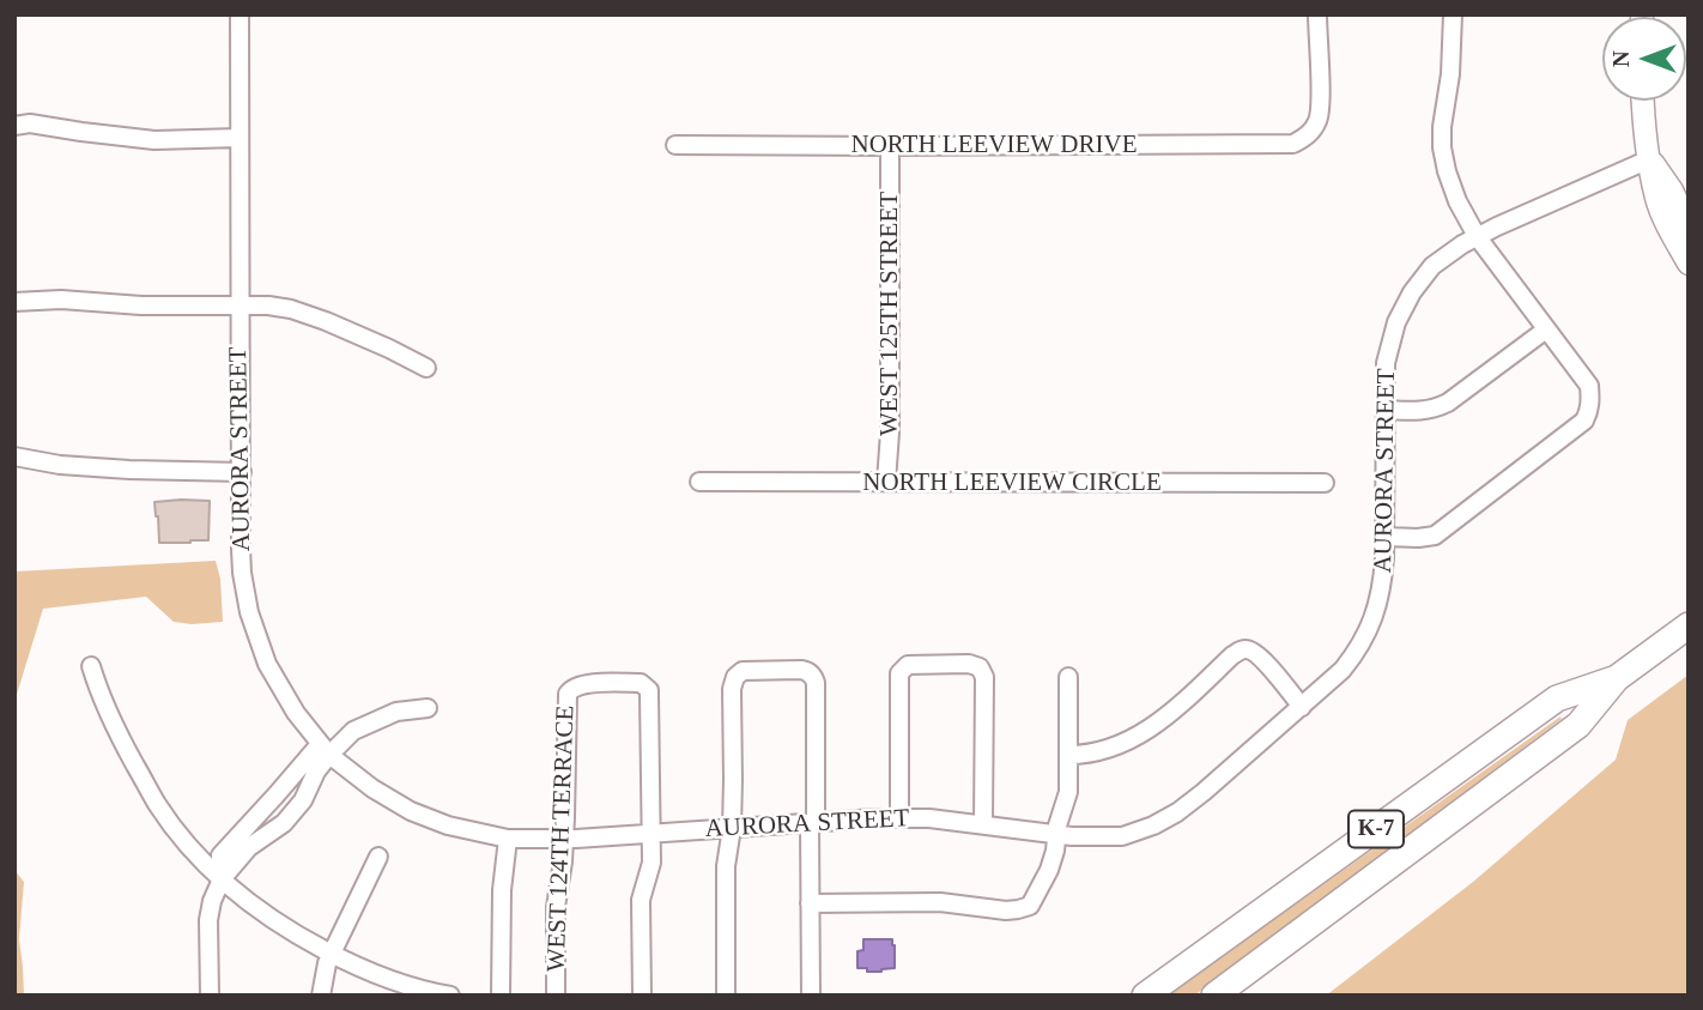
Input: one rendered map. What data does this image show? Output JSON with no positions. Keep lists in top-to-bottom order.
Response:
{
  "streets": {
    "highway": ["K-7"],
    "street": [
      "NORTH LEEVIEW DRIVE",
      "WEST 125TH STREET",
      "AURORA STREET",
      "NORTH LEEVIEW CIRCLE",
      "WEST 124TH TERRACE"
    ]
  },
  "crossings": [
    ["NORTH LEEVIEW DRIVE", "WEST 125TH STREET"],
    ["WEST 125TH STREET", "NORTH LEEVIEW CIRCLE"],
    ["AURORA STREET", "WEST 124TH TERRACE"]
  ],
  "north": "left"
}
